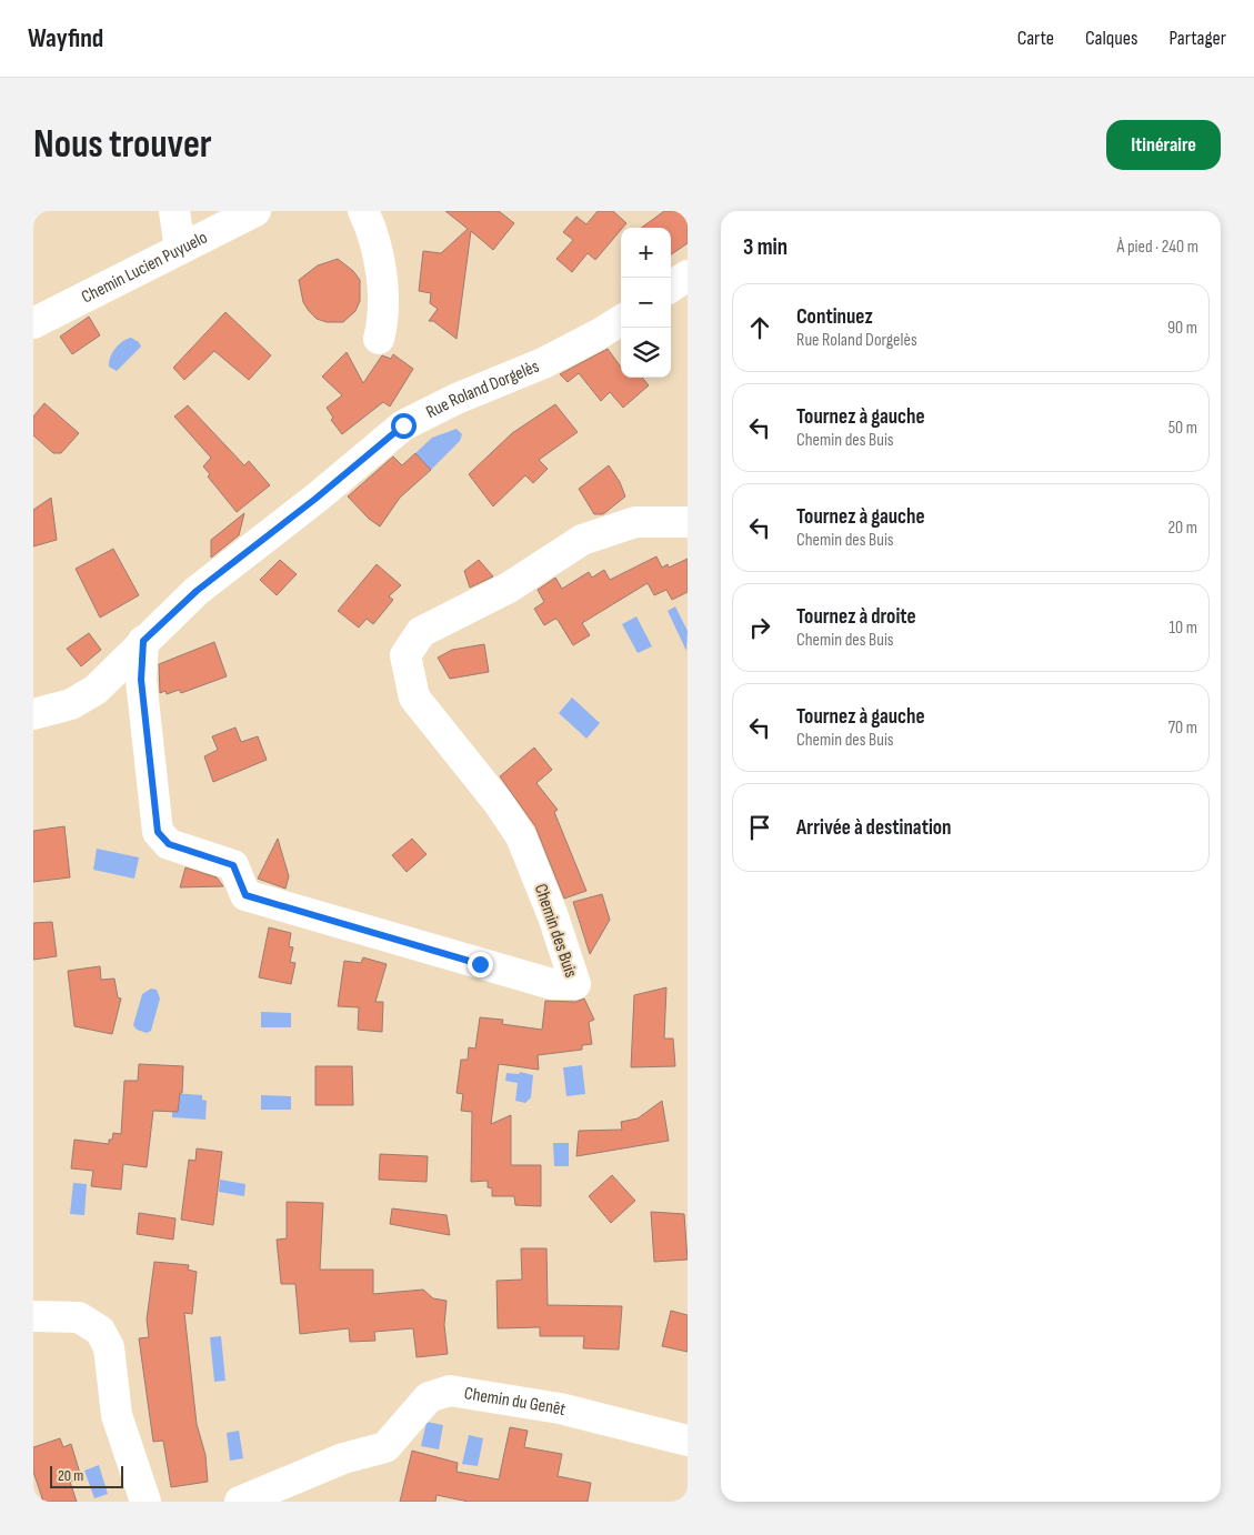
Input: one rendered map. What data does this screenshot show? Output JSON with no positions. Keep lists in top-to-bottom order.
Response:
{
  "streets": {
    "street": [
      "Chemin Lucien Puyuelo",
      "Rue Roland Dorgelès",
      "Chemin des Buis",
      "Chemin du Genêt"
    ]
  },
  "crossings": [
    ["Rue Roland Dorgelès", "Chemin des Buis"]
  ],
  "scale_bar": "20 m",
  "page": {
    "header": "Wayfind",
    "nav": ["Carte", "Calques", "Partager"],
    "buttons": "Itinéraire",
    "title": "Nous trouver",
    "heading": ["3 min", "À pied · 240 m"],
    "map_buttons": ["+", "−"],
    "list": [
      ["Continuez", "Rue Roland Dorgelès", "90 m"],
      ["Tournez à gauche", "Chemin des Buis", "50 m"],
      ["Tournez à gauche", "Chemin des Buis", "20 m"],
      ["Tournez à droite", "Chemin des Buis", "10 m"],
      ["Tournez à gauche", "Chemin des Buis", "70 m"],
      "Arrivée à destination"
    ],
    "scale": "20 m"
  }
}
